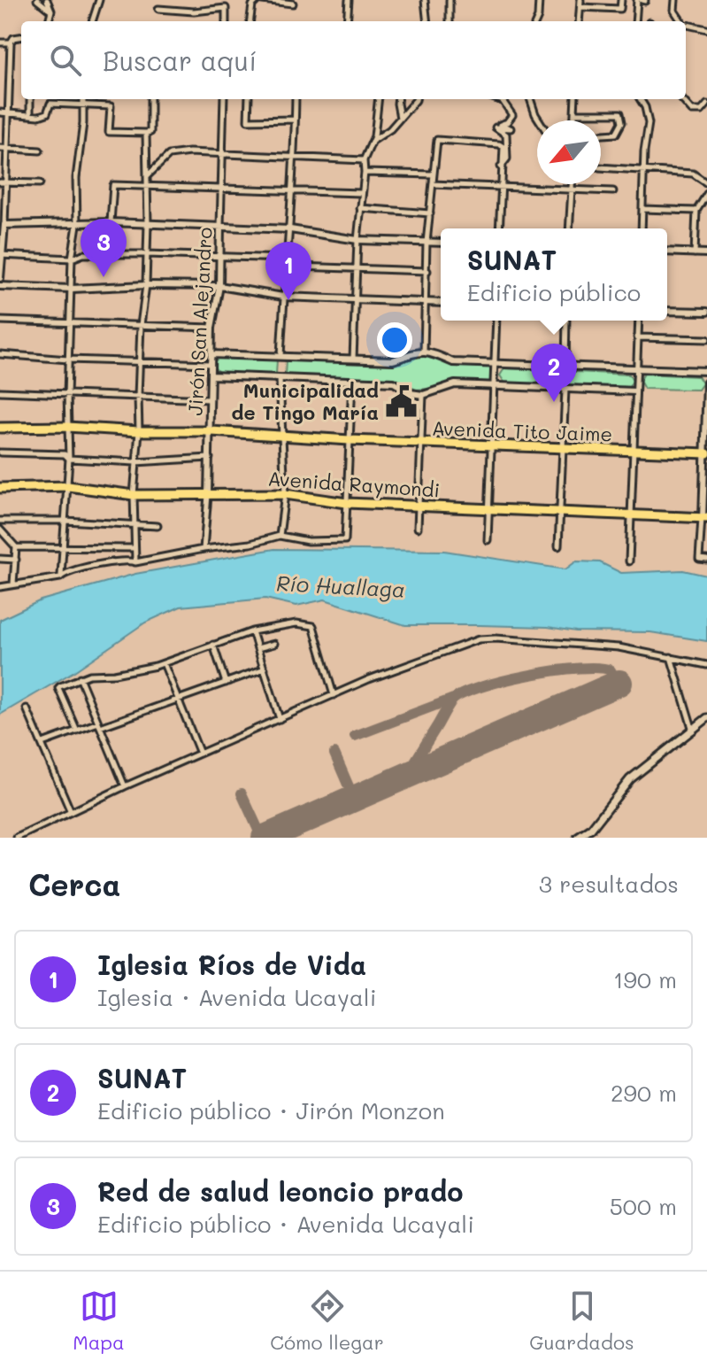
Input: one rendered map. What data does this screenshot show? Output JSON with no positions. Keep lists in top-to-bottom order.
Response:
{
  "streets": {
    "highway": ["Avenida Tito Jaime", "Avenida Raymondi"],
    "street": ["Jirón San Alejandro"]
  },
  "crossings": [
    ["Jirón San Alejandro", "Avenida Tito Jaime"],
    ["Jirón San Alejandro", "Avenida Raymondi"]
  ],
  "water": ["Río Huallaga"],
  "places": {
    "public building": ["Municipalidad de Tingo María"]
  },
  "north": "bottom left",
  "page": {
    "search": "Buscar aquí",
    "pins": ["3", "1", "2"],
    "popup": ["SUNAT", "Edificio público"],
    "heading": ["Cerca", "3 resultados"],
    "list": [
      {
        "mark": "1",
        "name": "Iglesia Ríos de Vida",
        "note": "Iglesia · Avenida Ucayali",
        "value": "190 m"
      },
      {
        "mark": "2",
        "name": "SUNAT",
        "note": "Edificio público · Jirón Monzon",
        "value": "290 m"
      },
      {
        "mark": "3",
        "name": "Red de salud leoncio prado",
        "note": "Edificio público · Avenida Ucayali",
        "value": "500 m"
      }
    ],
    "nav": ["Mapa", "Cómo llegar", "Guardados"]
  }
}
